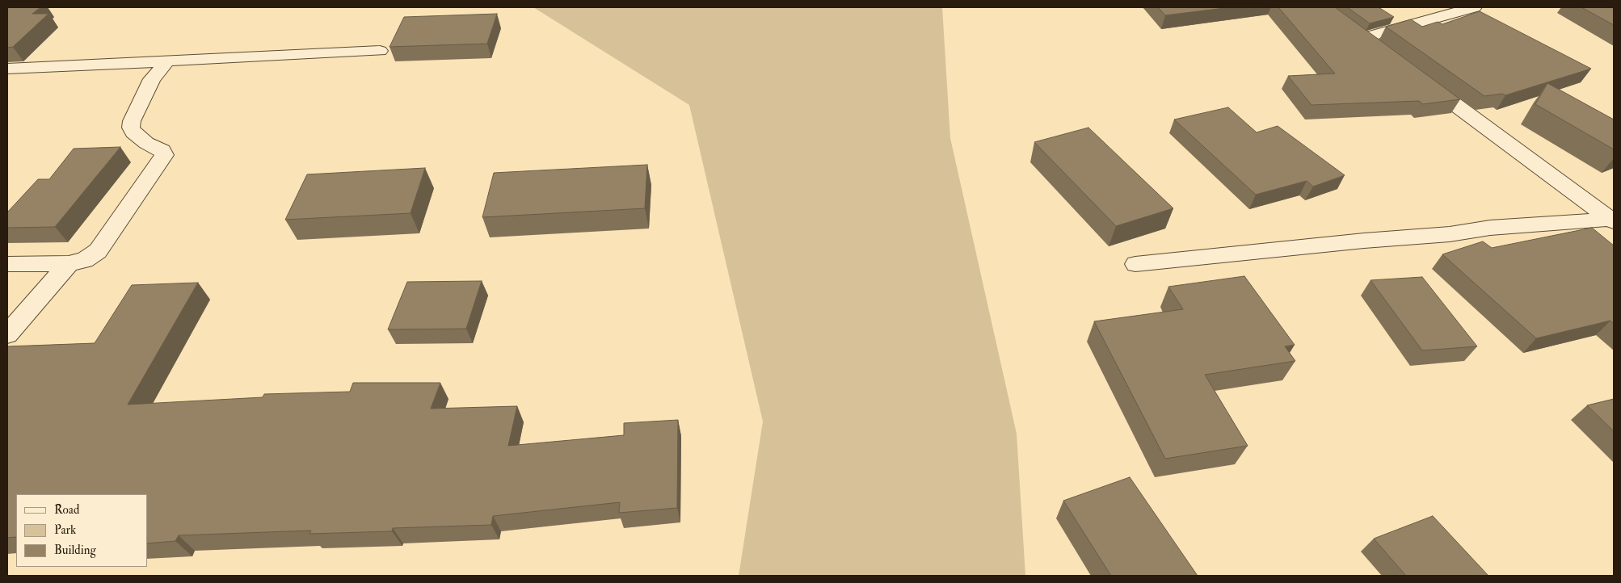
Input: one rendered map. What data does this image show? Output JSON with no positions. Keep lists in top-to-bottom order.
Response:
{
  "legend": ["Road", "Park", "Building"]
}
